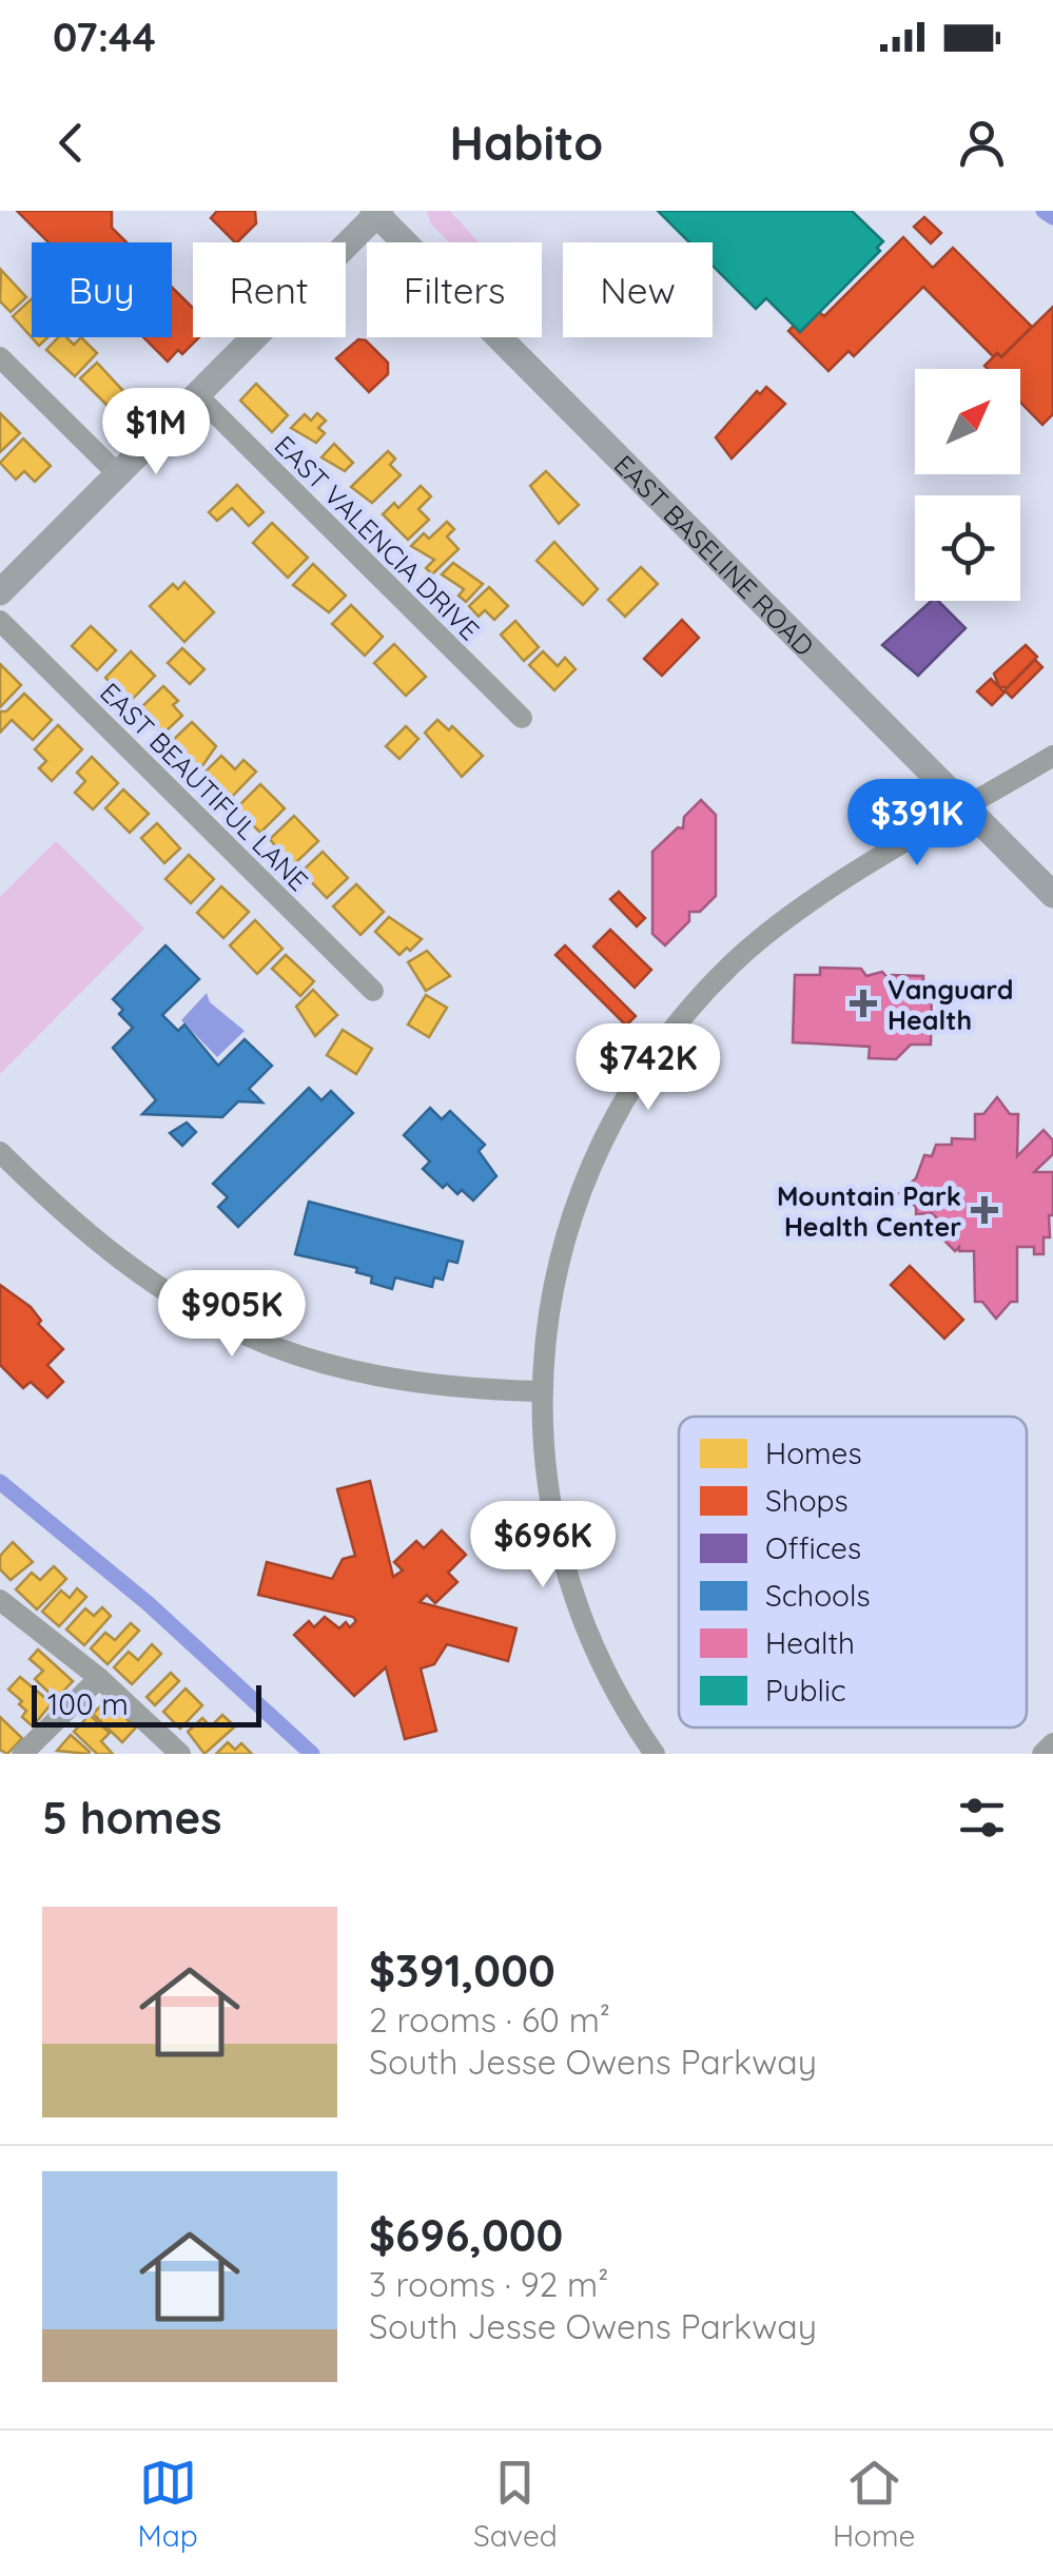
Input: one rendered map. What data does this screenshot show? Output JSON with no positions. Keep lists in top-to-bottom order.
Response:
{
  "streets": {
    "main road": ["EAST BASELINE ROAD"],
    "street": ["EAST VALENCIA DRIVE", "EAST BEAUTIFUL LANE"]
  },
  "places": {
    "health": ["Vanguard Health", "Mountain Park Health Center"]
  },
  "legend": [
    "Homes",
    "Shops",
    "Offices",
    "Schools",
    "Health",
    "Public"
  ],
  "scale_bar": "100 m",
  "north": "top right",
  "page": {
    "status": "07:44",
    "header": "Habito",
    "chip": [
      "Buy",
      "Rent",
      "Filters",
      "New"
    ],
    "price": [
      "$1M",
      "$391K",
      "$742K",
      "$905K",
      "$696K"
    ],
    "scale": "100 m",
    "heading": "5 homes",
    "list": [
      {
        "name": "$391,000",
        "note": "2 rooms · 60 m² · South Jesse Owens Parkway"
      },
      {
        "name": "$696,000",
        "note": "3 rooms · 92 m² · South Jesse Owens Parkway"
      }
    ],
    "tabs": ["Map", "Saved", "Home"]
  }
}
